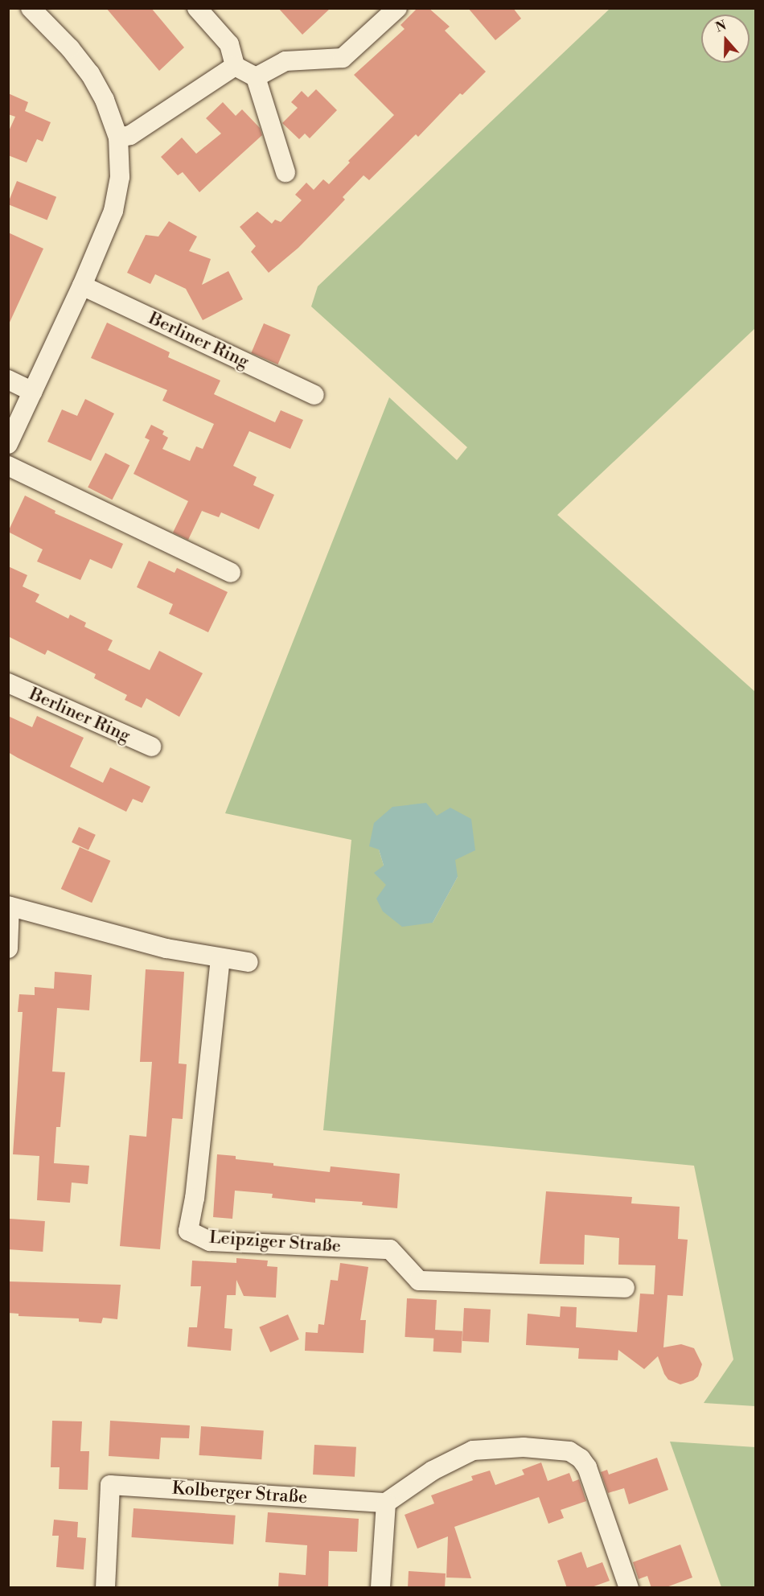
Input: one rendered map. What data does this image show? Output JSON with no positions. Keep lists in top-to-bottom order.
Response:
{
  "streets": {
    "street": ["Berliner Ring", "Leipziger Straße", "Kolberger Straße"]
  },
  "north": "top"
}
